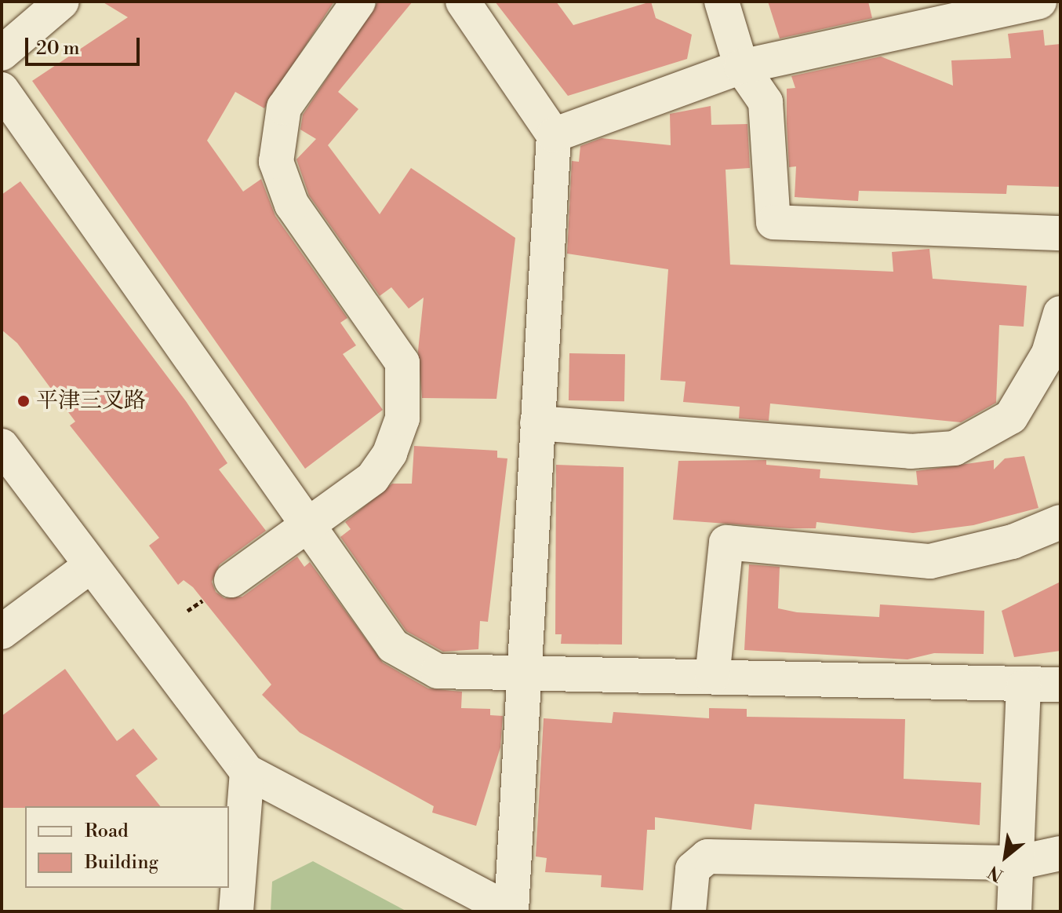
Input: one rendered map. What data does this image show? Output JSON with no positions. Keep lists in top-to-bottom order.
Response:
{
  "places": ["平津三叉路"],
  "legend": ["Road", "Building"],
  "scale_bar": "20 m",
  "north": "bottom left"
}
